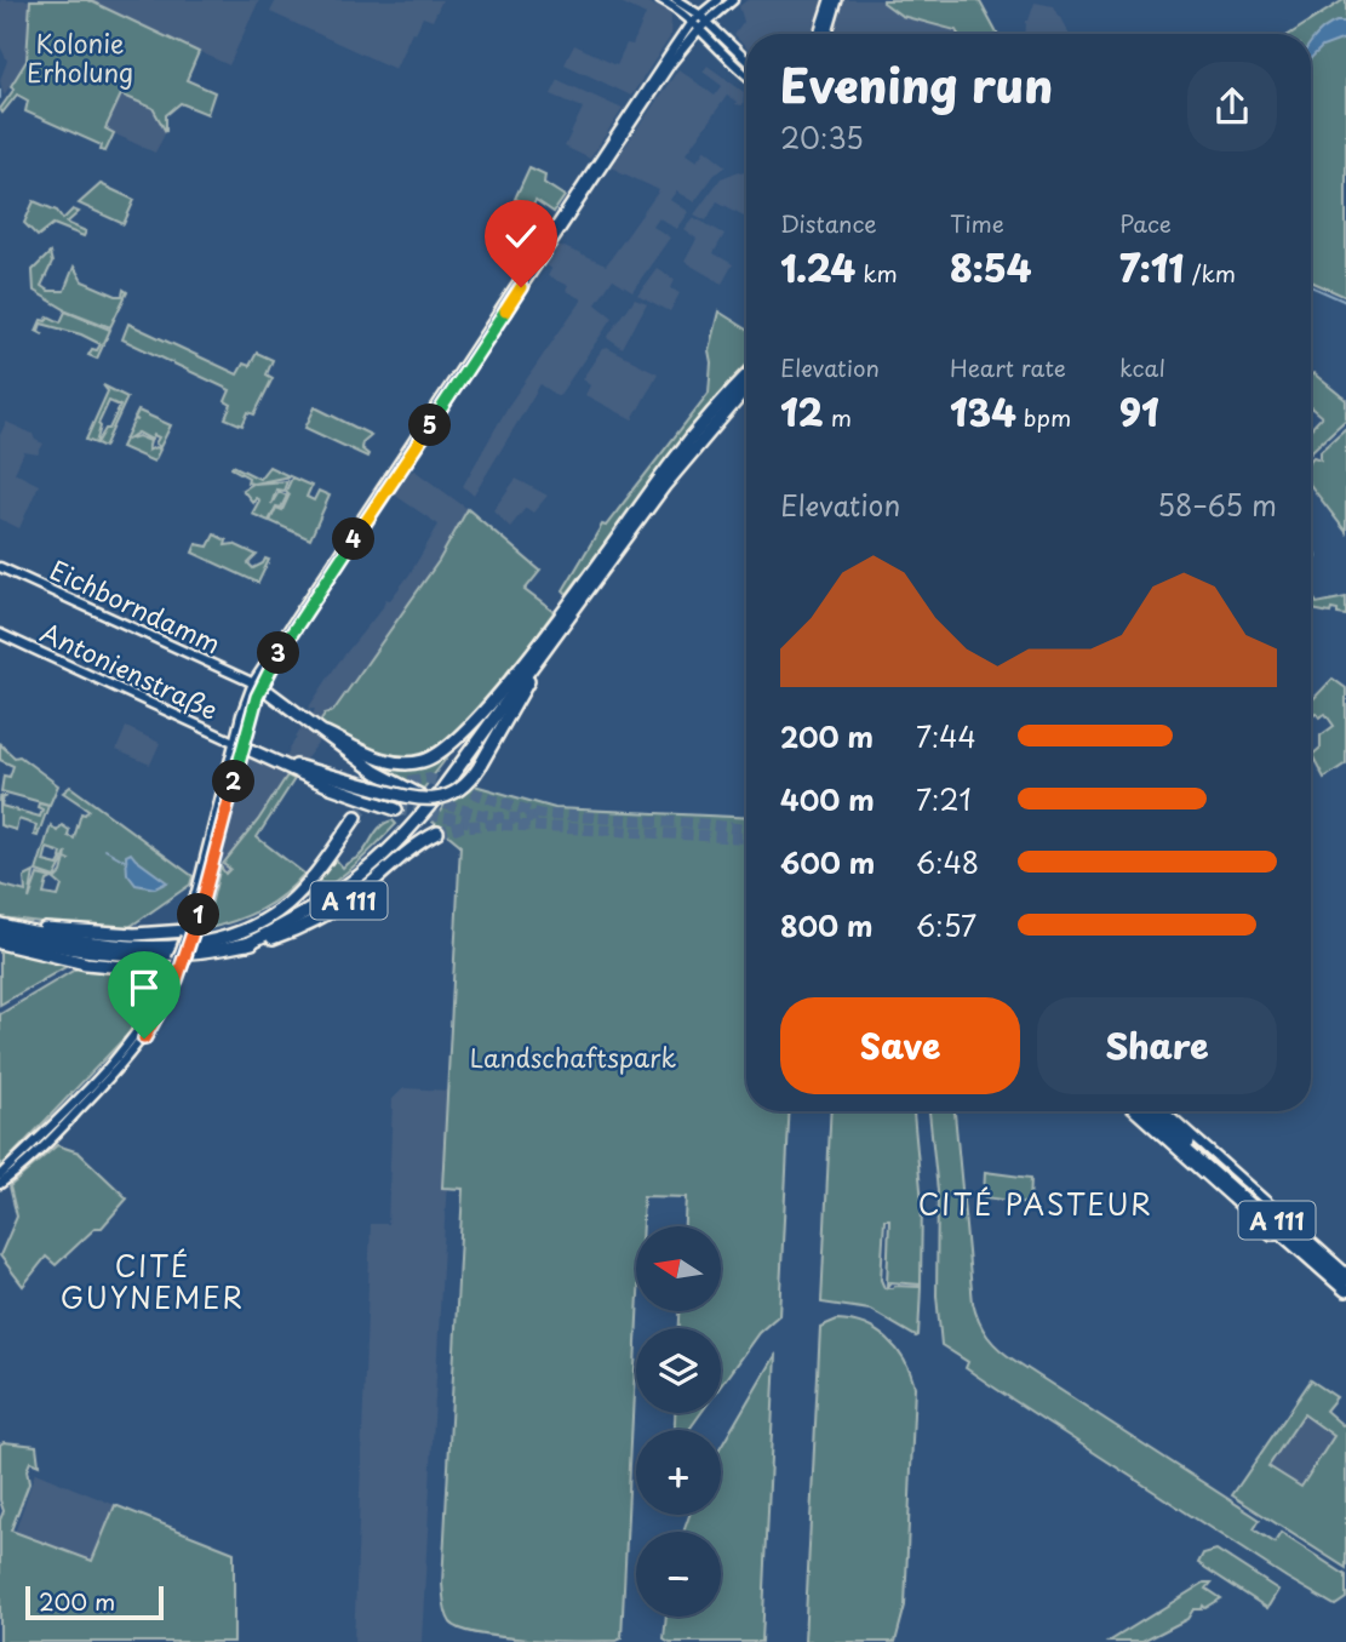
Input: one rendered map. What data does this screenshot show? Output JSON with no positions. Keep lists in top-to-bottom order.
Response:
{
  "streets": {
    "highway": ["A 111"],
    "main road": ["Eichborndamm", "Antonienstraße"]
  },
  "districts": ["CITÉ PASTEUR", "CITÉ GUYNEMER"],
  "parks": ["Kolonie Erholung", "Landschaftspark"],
  "scale_bar": "200 m",
  "north": "left",
  "page": {
    "heading": ["Evening run", "20:35"],
    "stats": [
      ["Distance", "1.24 km"],
      ["Time", "8:54"],
      ["Pace", "7:11 /km"],
      ["Elevation", "12 m"],
      ["Heart rate", "134 bpm"],
      ["kcal", "91"]
    ],
    "pins": [
      "5",
      "4",
      "3",
      "2",
      "1"
    ],
    "chart": ["Elevation", "58–65 m"],
    "list": [
      {
        "name": "200 m",
        "note": "7:44"
      },
      {
        "name": "400 m",
        "note": "7:21"
      },
      {
        "name": "600 m",
        "note": "6:48"
      },
      {
        "name": "800 m",
        "note": "6:57"
      }
    ],
    "buttons": ["Save", "Share"],
    "map_buttons": ["+", "−"],
    "scale": "200 m"
  }
}
